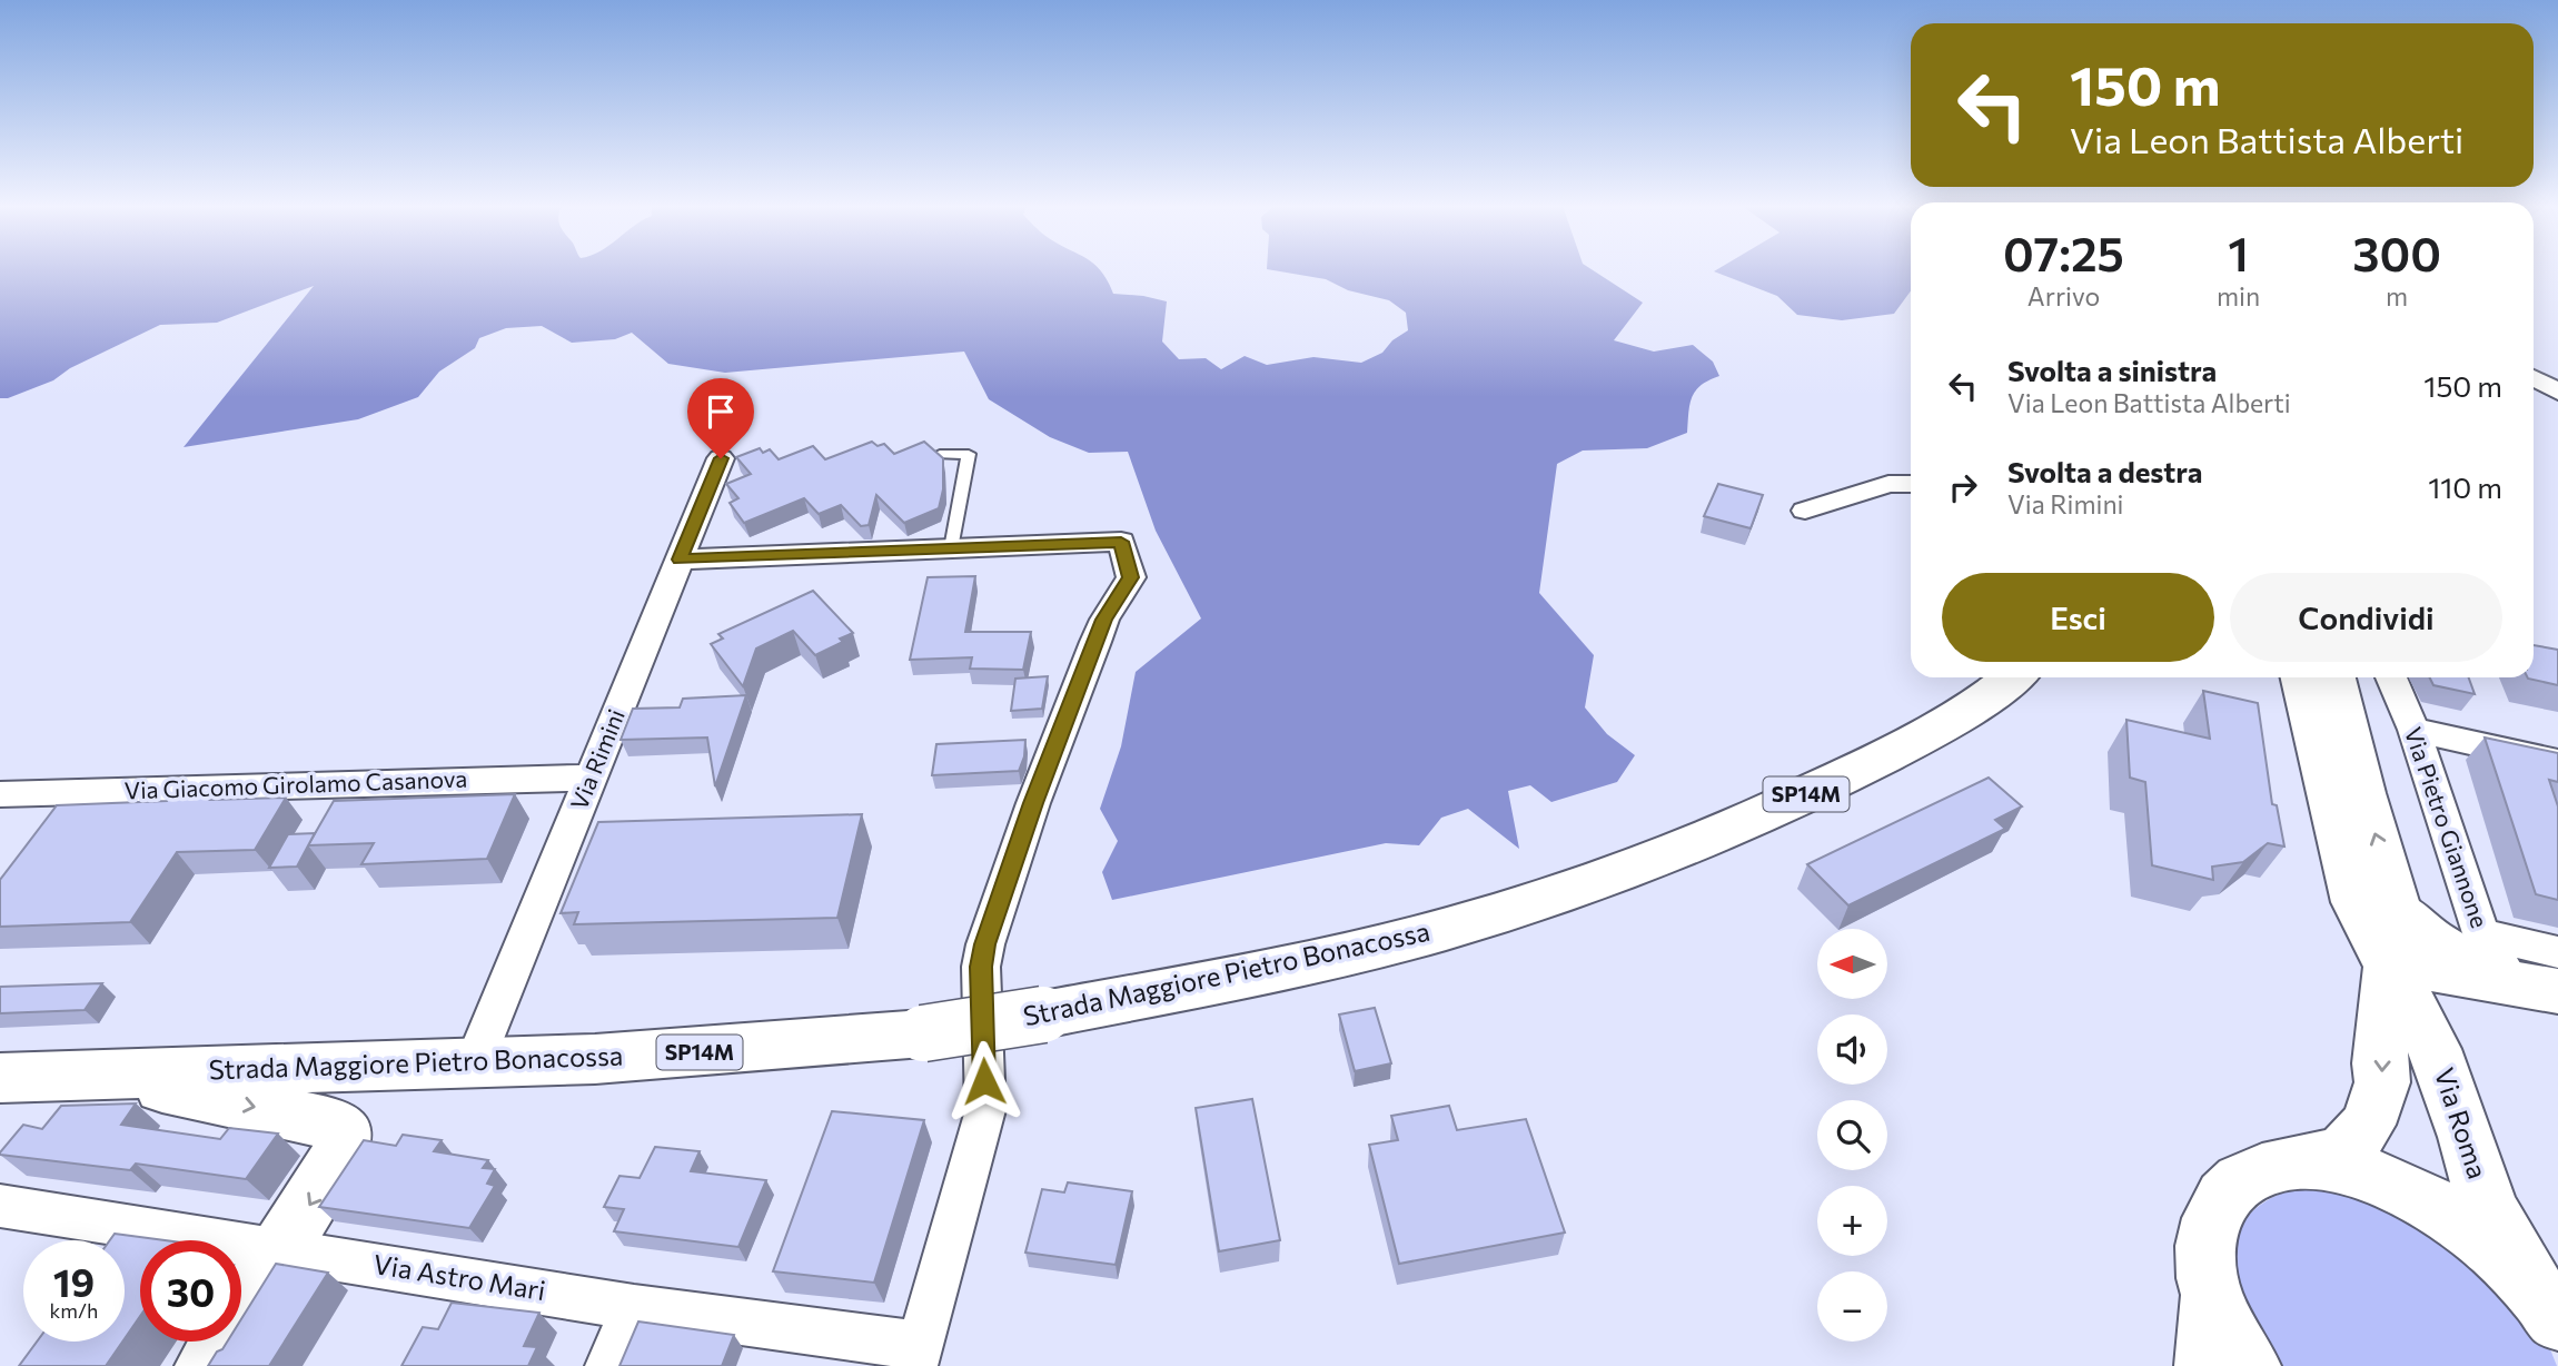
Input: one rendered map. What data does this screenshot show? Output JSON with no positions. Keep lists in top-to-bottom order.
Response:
{
  "streets": {
    "main road": ["SP14M", "Strada Maggiore Pietro Bonacossa", "Via Roma"],
    "street": [
      "Via Rimini",
      "Via Giacomo Girolamo Casanova",
      "Via Pietro Giannone",
      "Via Astro Mari"
    ]
  },
  "crossings": [
    ["Via Rimini", "Via Giacomo Girolamo Casanova"],
    ["Via Rimini", "Strada Maggiore Pietro Bonacossa"]
  ],
  "north": "left",
  "page": {
    "turn": ["150 m", "Via Leon Battista Alberti"],
    "eta": [
      "07:25",
      "Arrivo",
      "1",
      "min",
      "300",
      "m"
    ],
    "list": [
      {
        "name": "Svolta a sinistra",
        "note": "Via Leon Battista Alberti",
        "value": "150 m"
      },
      {
        "name": "Svolta a destra",
        "note": "Via Rimini",
        "value": "110 m"
      }
    ],
    "buttons": ["Esci", "Condividi"],
    "map_buttons": ["+", "−"],
    "speed": "19 km/h",
    "limit": "30"
  }
}
